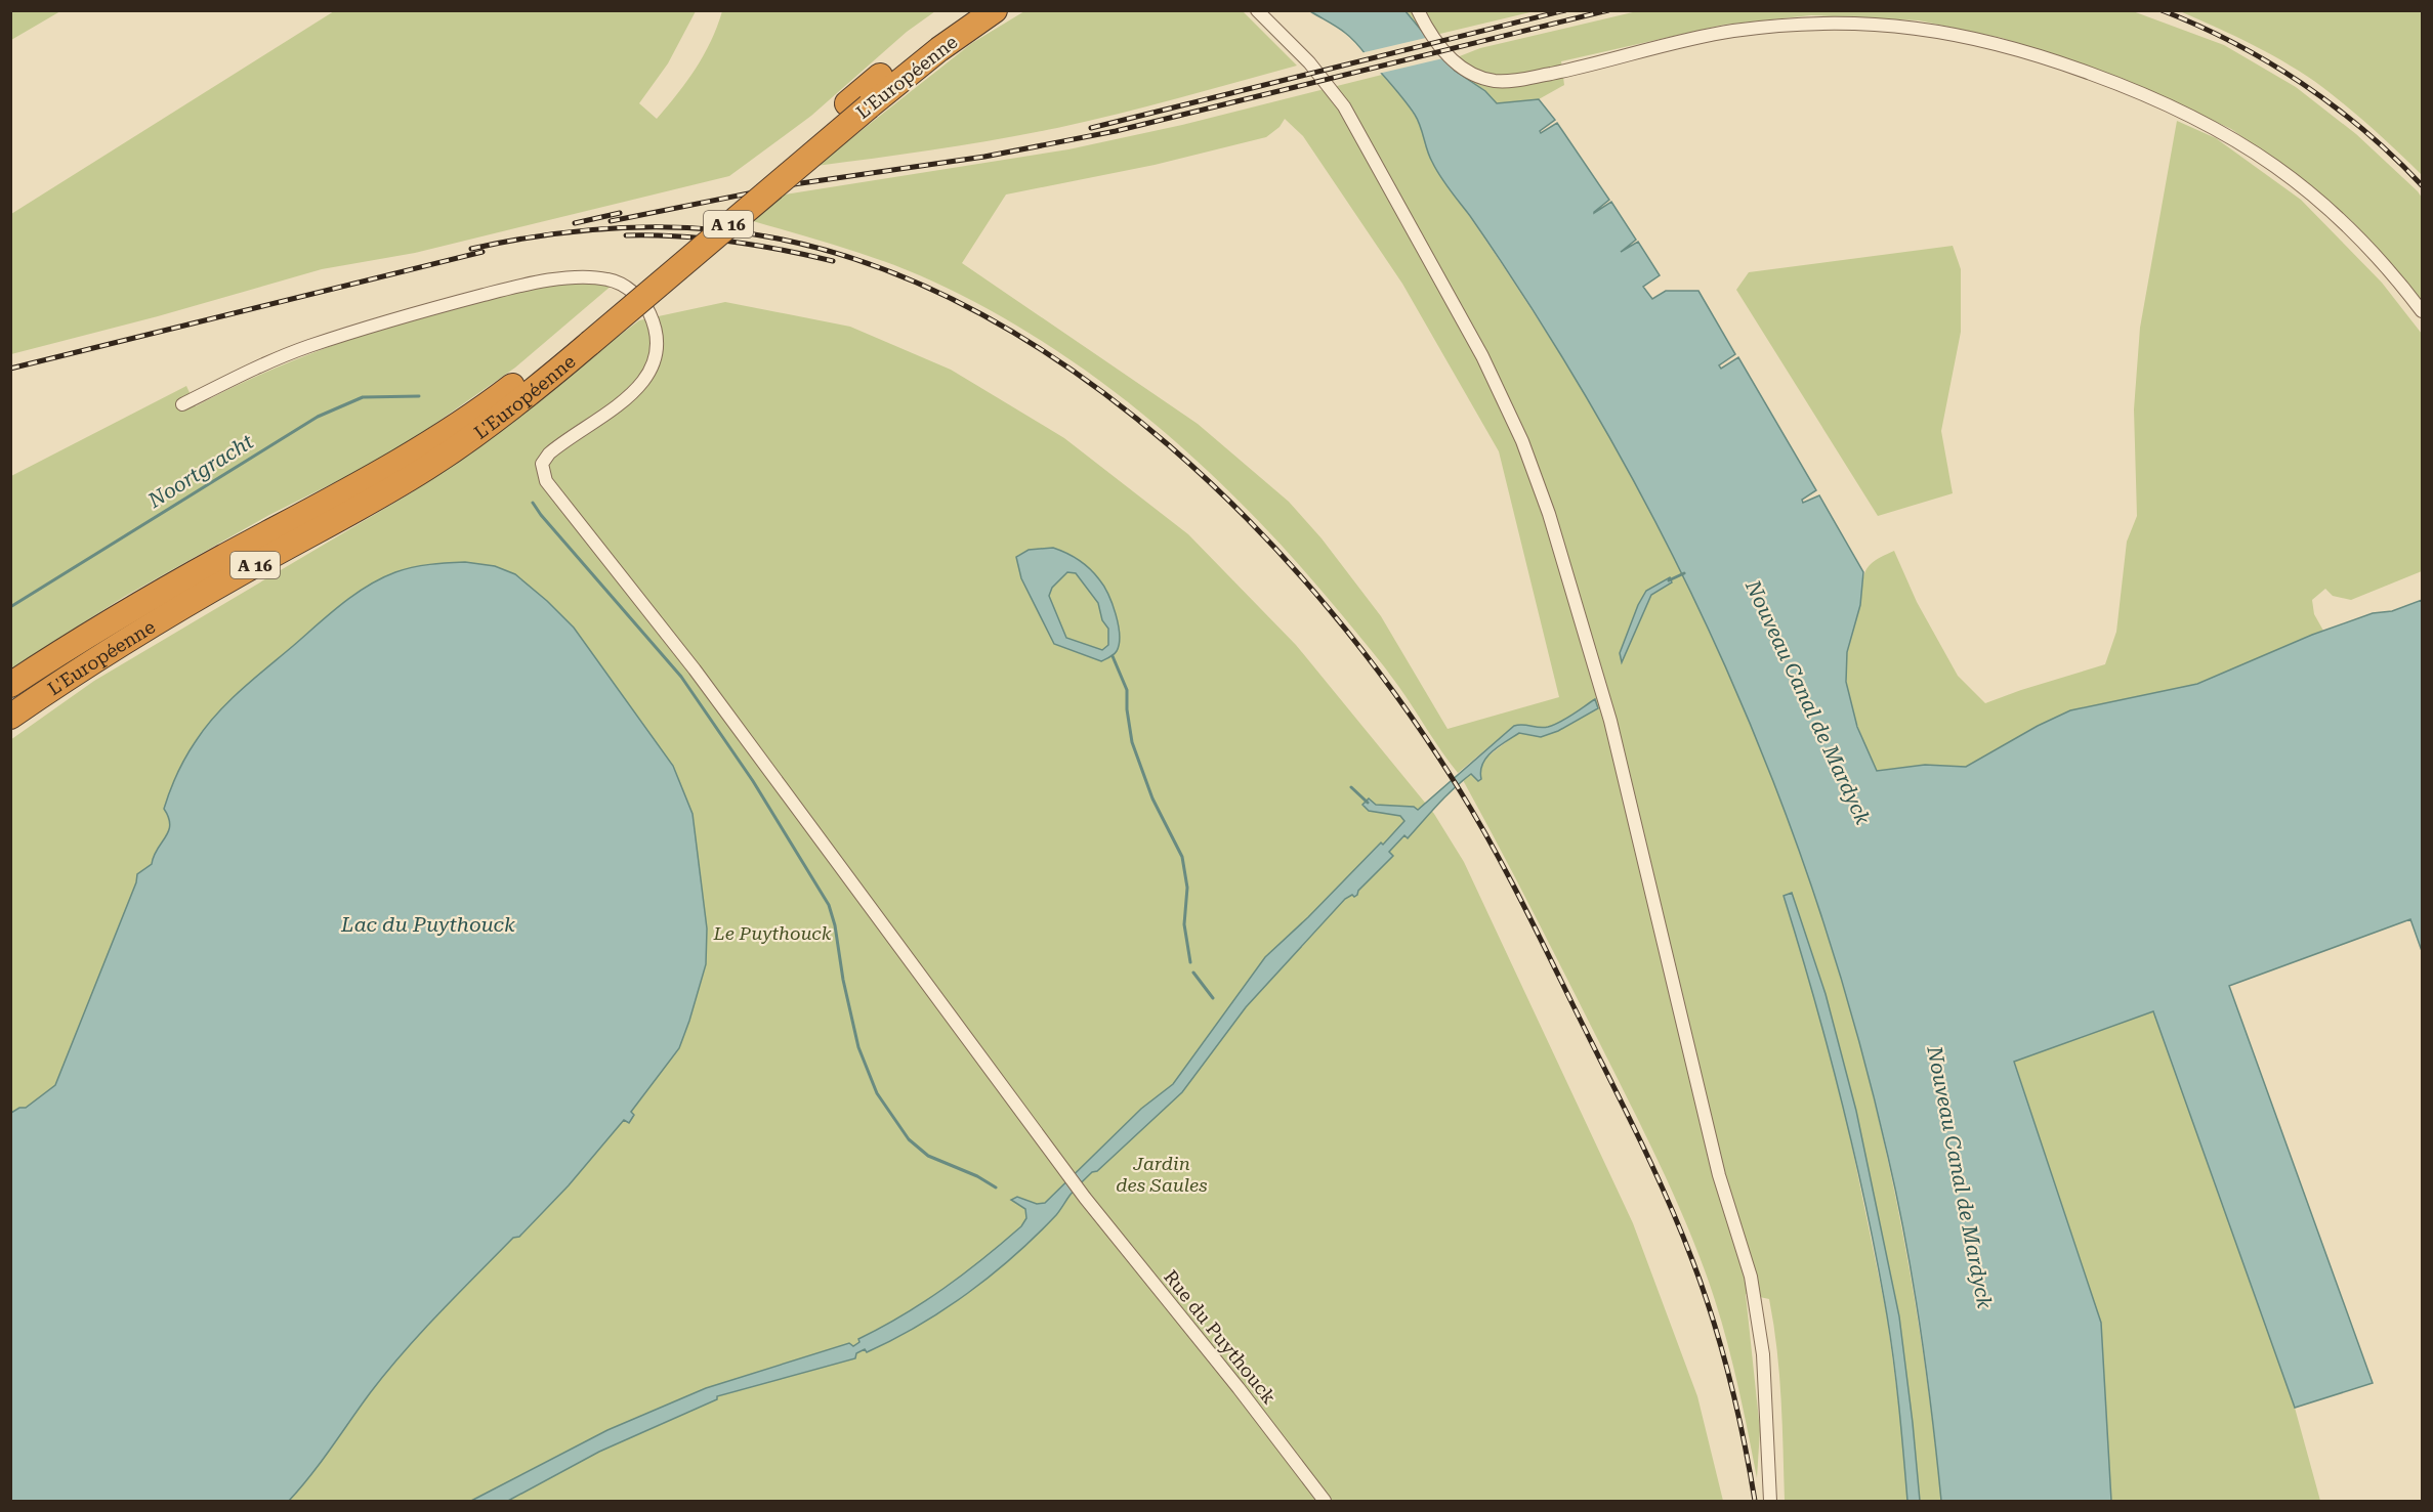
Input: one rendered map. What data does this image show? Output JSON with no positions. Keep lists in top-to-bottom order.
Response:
{
  "streets": {
    "highway": ["L'Européenne", "A 16"],
    "street": ["Rue du Puythouck"]
  },
  "water": ["Noortgracht", "Nouveau Canal de Mardyck", "Lac du Puythouck"],
  "parks": ["Le Puythouck", "Jardin des Saules"]
}
